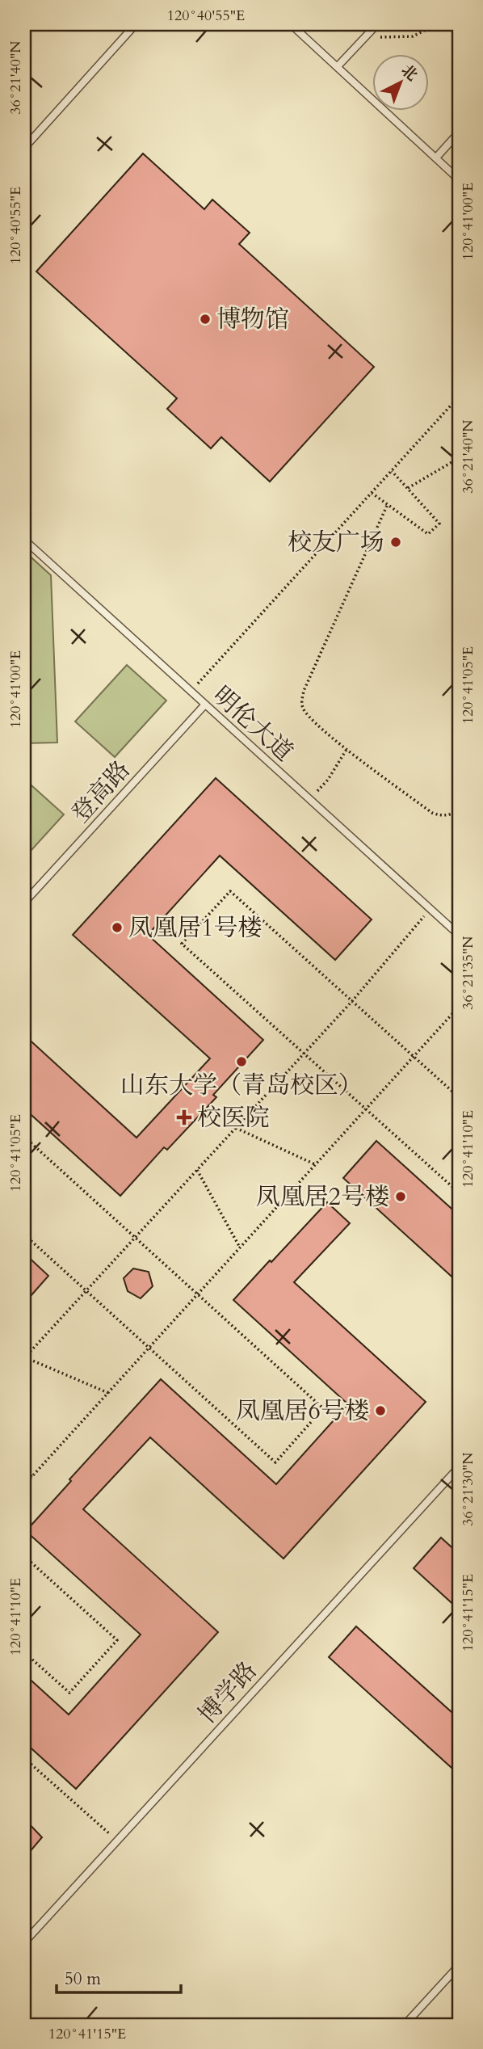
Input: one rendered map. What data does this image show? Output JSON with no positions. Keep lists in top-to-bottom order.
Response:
{
  "streets": {
    "lane": ["明伦大道", "登高路", "博学路"]
  },
  "crossings": [
    ["明伦大道", "登高路"]
  ],
  "places": {
    "other": [
      "博物馆",
      "校友广场",
      "凤凰居1号楼",
      "山东大学（青岛校区）",
      "凤凰居2号楼",
      "凤凰居6号楼"
    ],
    "health": ["校医院"]
  },
  "scale_bar": "50 m",
  "north": "top right",
  "coordinates": [
    "120°40'55\"E",
    "36°21'40\"N",
    "120°41'00\"E",
    "120°41'05\"E",
    "36°21'35\"N",
    "120°41'10\"E",
    "36°21'30\"N",
    "120°41'15\"E"
  ]
}
